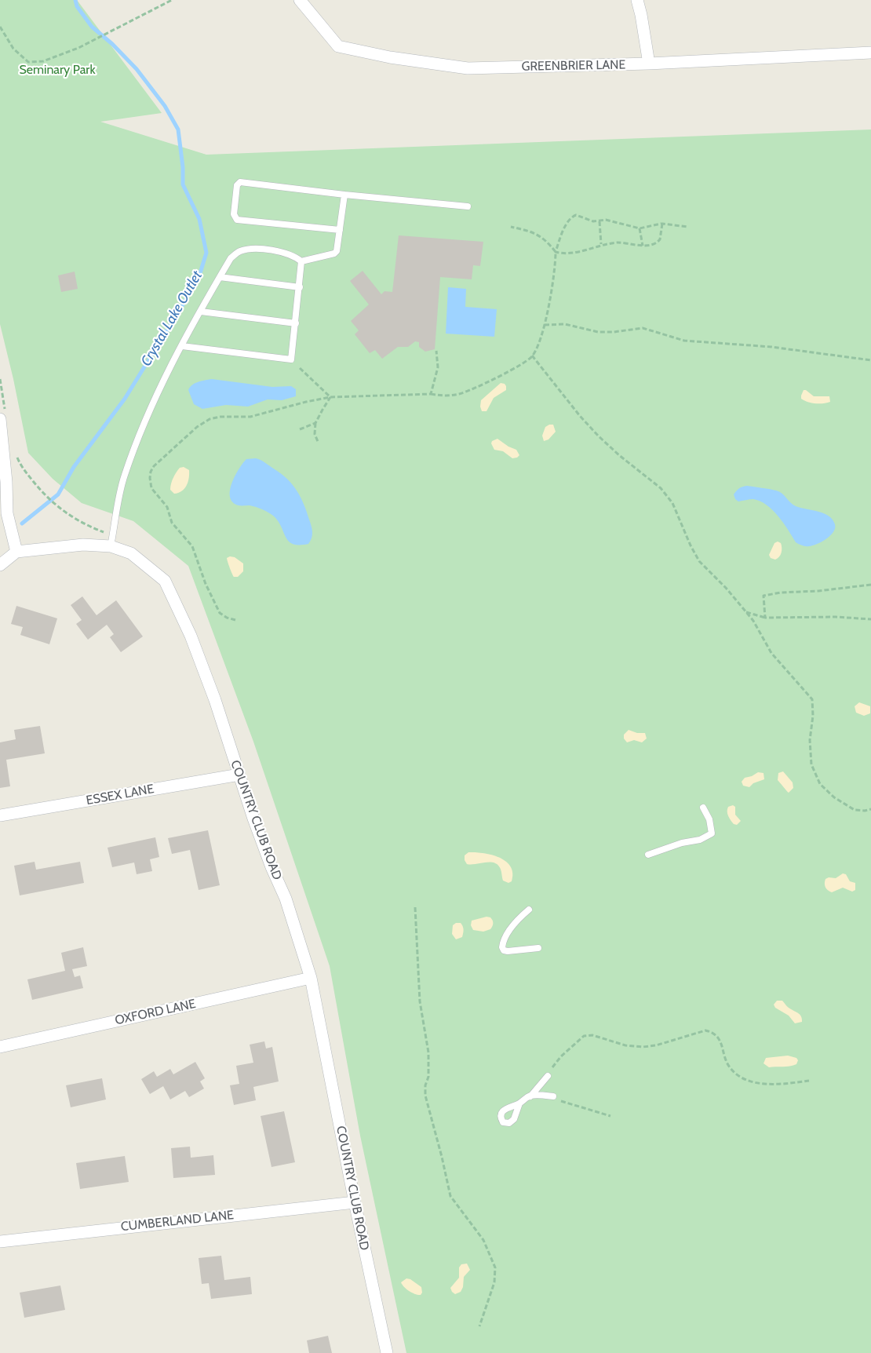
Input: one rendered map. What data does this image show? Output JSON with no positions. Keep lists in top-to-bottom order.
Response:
{
  "streets": {
    "street": [
      "GREENBRIER LANE",
      "ESSEX LANE",
      "COUNTRY CLUB ROAD",
      "OXFORD LANE",
      "CUMBERLAND LANE"
    ]
  },
  "crossings": [
    ["ESSEX LANE", "COUNTRY CLUB ROAD"],
    ["COUNTRY CLUB ROAD", "OXFORD LANE"],
    ["COUNTRY CLUB ROAD", "CUMBERLAND LANE"]
  ],
  "water": ["Crystal Lake Outlet"],
  "parks": ["Seminary Park"]
}
